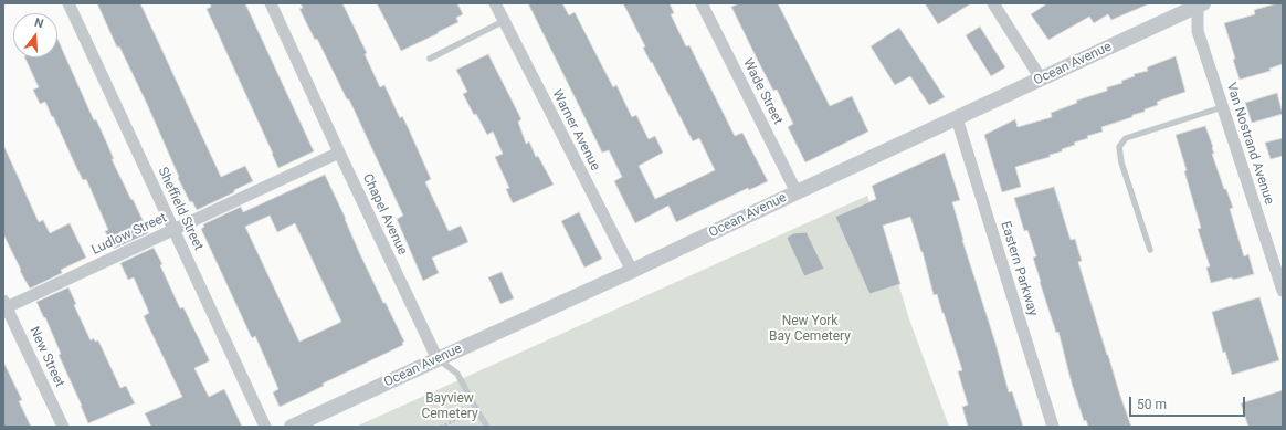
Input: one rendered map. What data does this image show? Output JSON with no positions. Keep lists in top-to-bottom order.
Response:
{
  "streets": {
    "street": [
      "Ocean Avenue",
      "Wade Street",
      "Warner Avenue",
      "Van Nostrand Avenue",
      "Sheffield Street",
      "Chapel Avenue",
      "Ludlow Street",
      "Eastern Parkway",
      "New Street"
    ]
  },
  "crossings": [
    ["Ocean Avenue", "Wade Street"],
    ["Ocean Avenue", "Warner Avenue"],
    ["Ocean Avenue", "Van Nostrand Avenue"],
    ["Ocean Avenue", "Chapel Avenue"],
    ["Ocean Avenue", "Eastern Parkway"],
    ["Sheffield Street", "Ludlow Street"],
    ["Chapel Avenue", "Ludlow Street"],
    ["Ludlow Street", "New Street"]
  ],
  "parks": ["New York Bay Cemetery", "Bayview Cemetery"],
  "scale_bar": "50 m",
  "north": "top"
}
